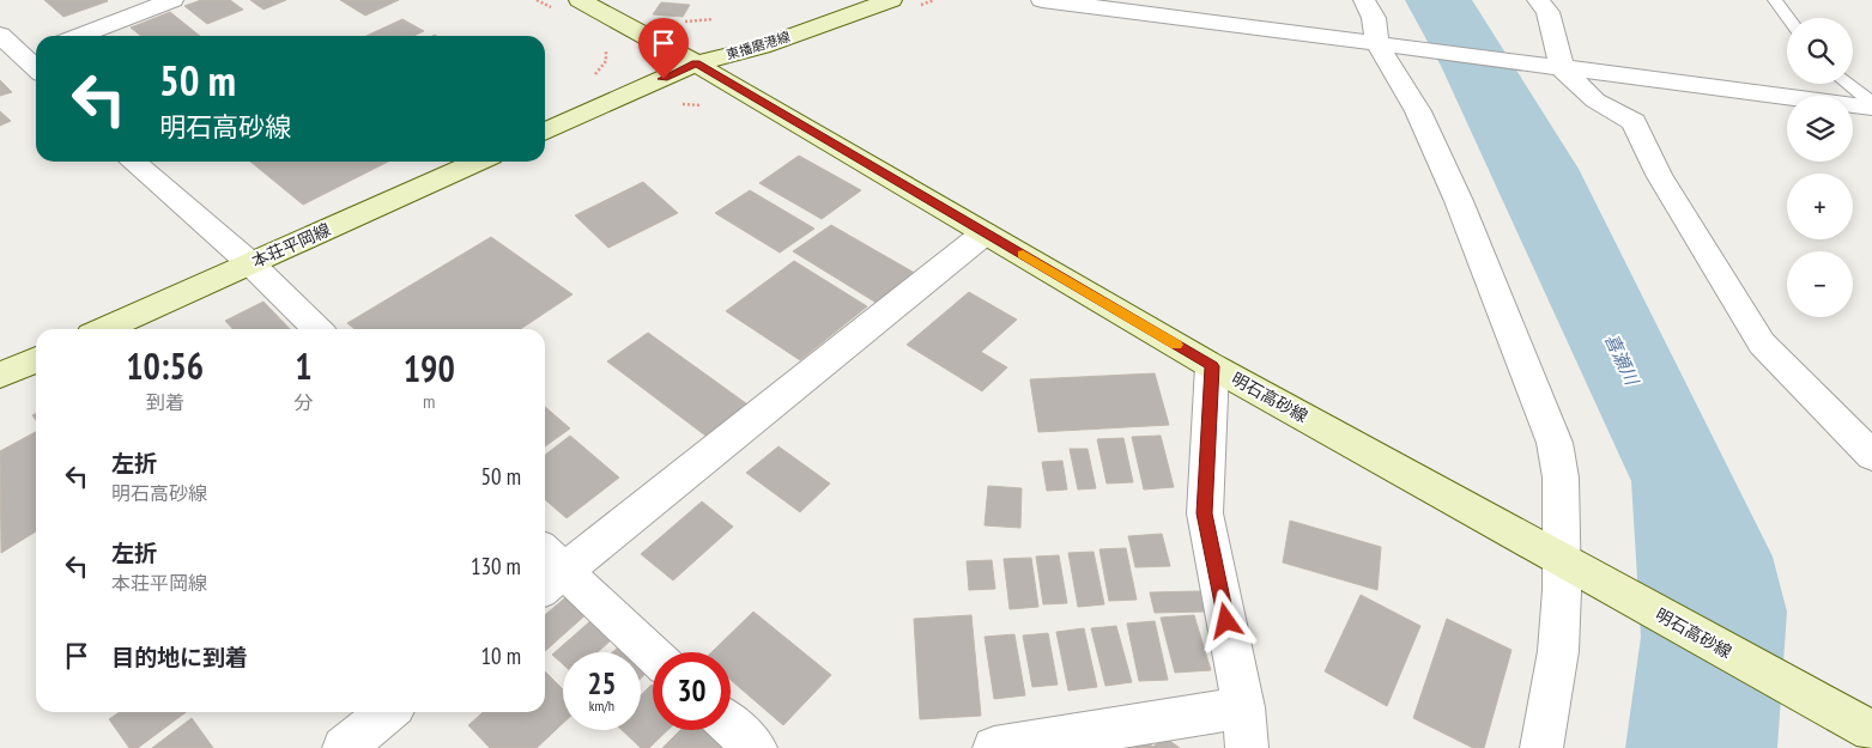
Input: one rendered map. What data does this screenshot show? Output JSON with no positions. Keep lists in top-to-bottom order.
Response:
{
  "streets": {
    "main road": ["東播磨港線", "本荘平岡線", "明石高砂線"]
  },
  "crossings": [
    ["東播磨港線", "明石高砂線"]
  ],
  "water": ["喜瀬川"],
  "page": {
    "map_buttons": ["+", "−"],
    "turn": ["50 m", "明石高砂線"],
    "eta": [
      "10:56",
      "到着",
      "1",
      "分",
      "190",
      "m"
    ],
    "list": [
      {
        "name": "左折",
        "note": "明石高砂線",
        "value": "50 m"
      },
      {
        "name": "左折",
        "note": "本荘平岡線",
        "value": "130 m"
      },
      {
        "name": "目的地に到着",
        "value": "10 m"
      }
    ],
    "speed": "25 km/h",
    "limit": "30"
  }
}
